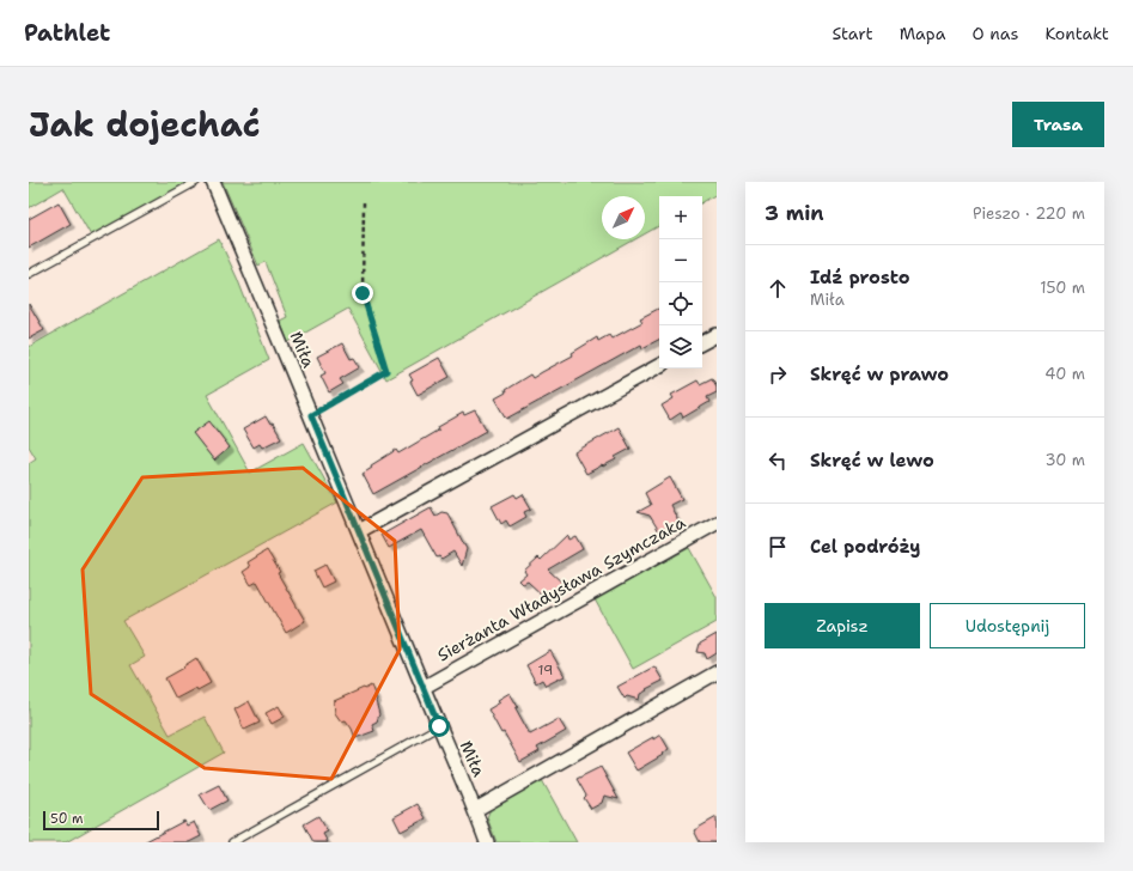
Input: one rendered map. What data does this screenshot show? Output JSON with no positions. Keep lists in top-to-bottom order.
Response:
{
  "streets": {
    "street": ["Miła", "Sierżanta Władysława Szymczaka"]
  },
  "crossings": [
    ["Miła", "Sierżanta Władysława Szymczaka"]
  ],
  "house_numbers": ["19"],
  "scale_bar": "50 m",
  "north": "top right",
  "page": {
    "header": "Pathlet",
    "nav": [
      "Start",
      "Mapa",
      "O nas",
      "Kontakt"
    ],
    "title": "Jak dojechać",
    "buttons": [
      "Trasa",
      ["Zapisz", "Udostępnij"]
    ],
    "heading": ["3 min", "Pieszo · 220 m"],
    "map_buttons": ["+", "−"],
    "list": [
      ["Idź prosto", "Miła", "150 m"],
      ["Skręć w prawo", "40 m"],
      ["Skręć w lewo", "30 m"],
      "Cel podróży"
    ],
    "scale": "50 m"
  }
}
